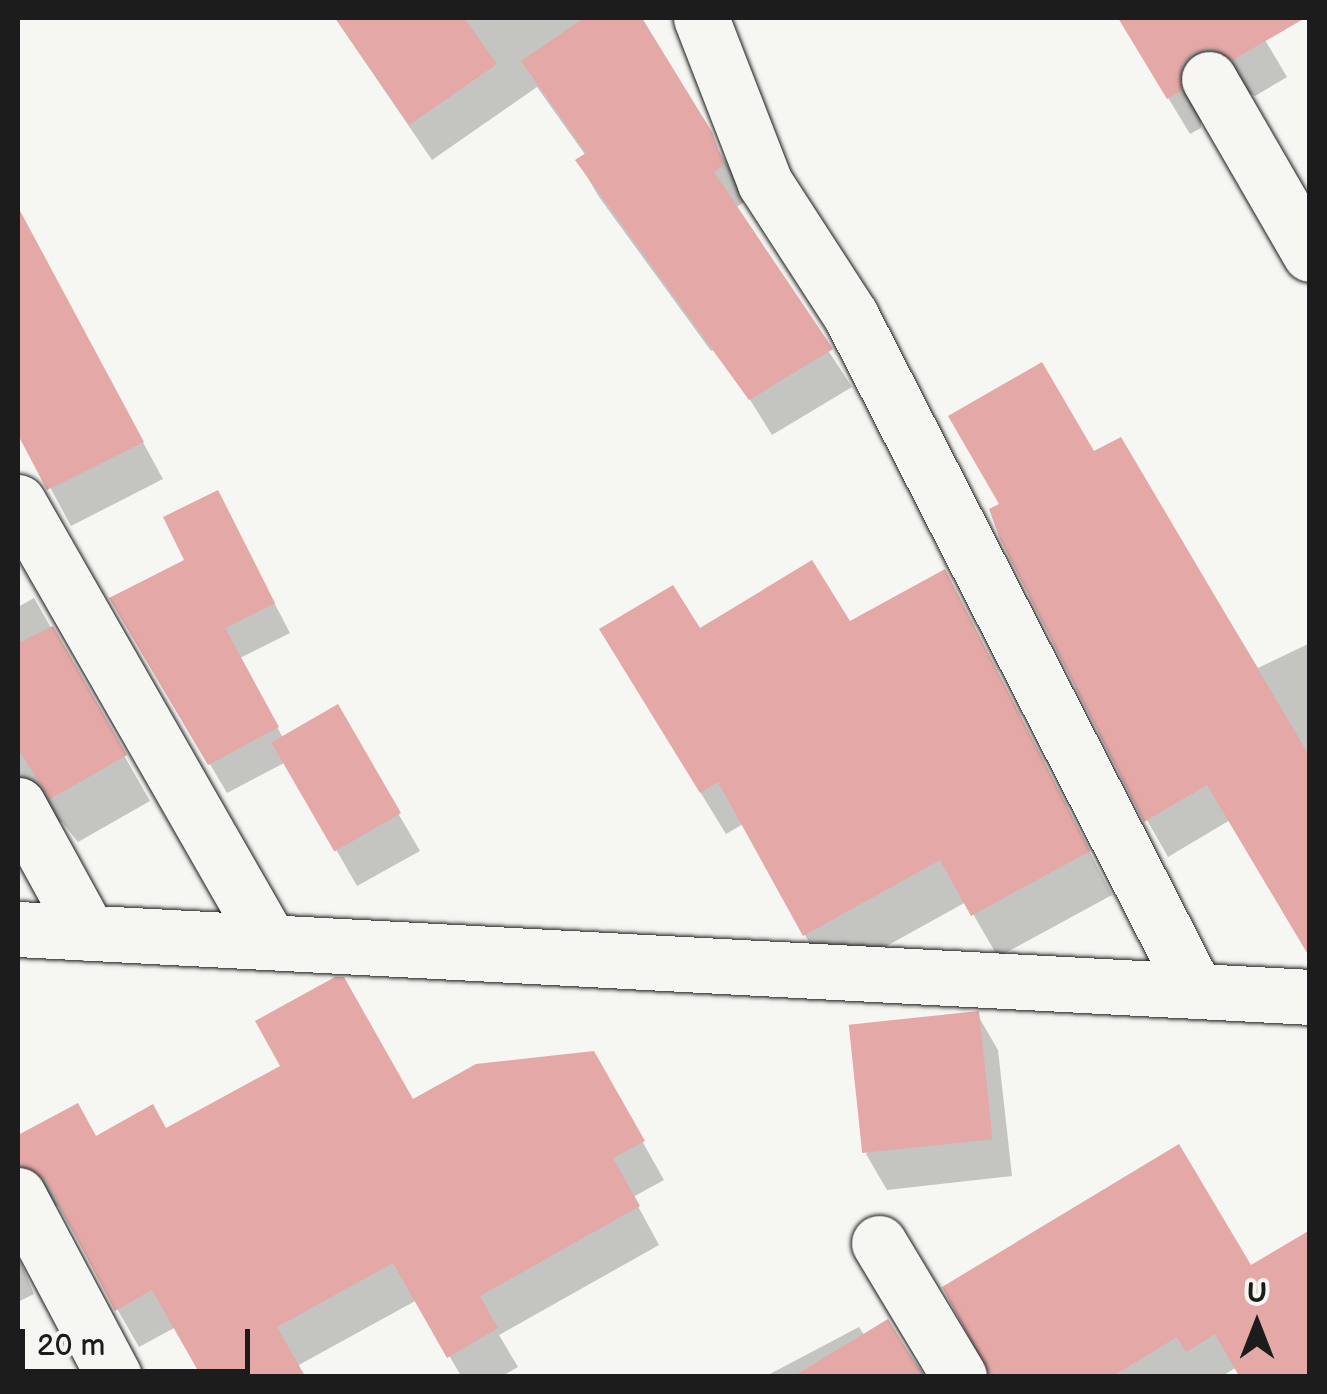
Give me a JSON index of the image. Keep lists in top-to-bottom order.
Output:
{
  "scale_bar": "20 m",
  "north": "top"
}
